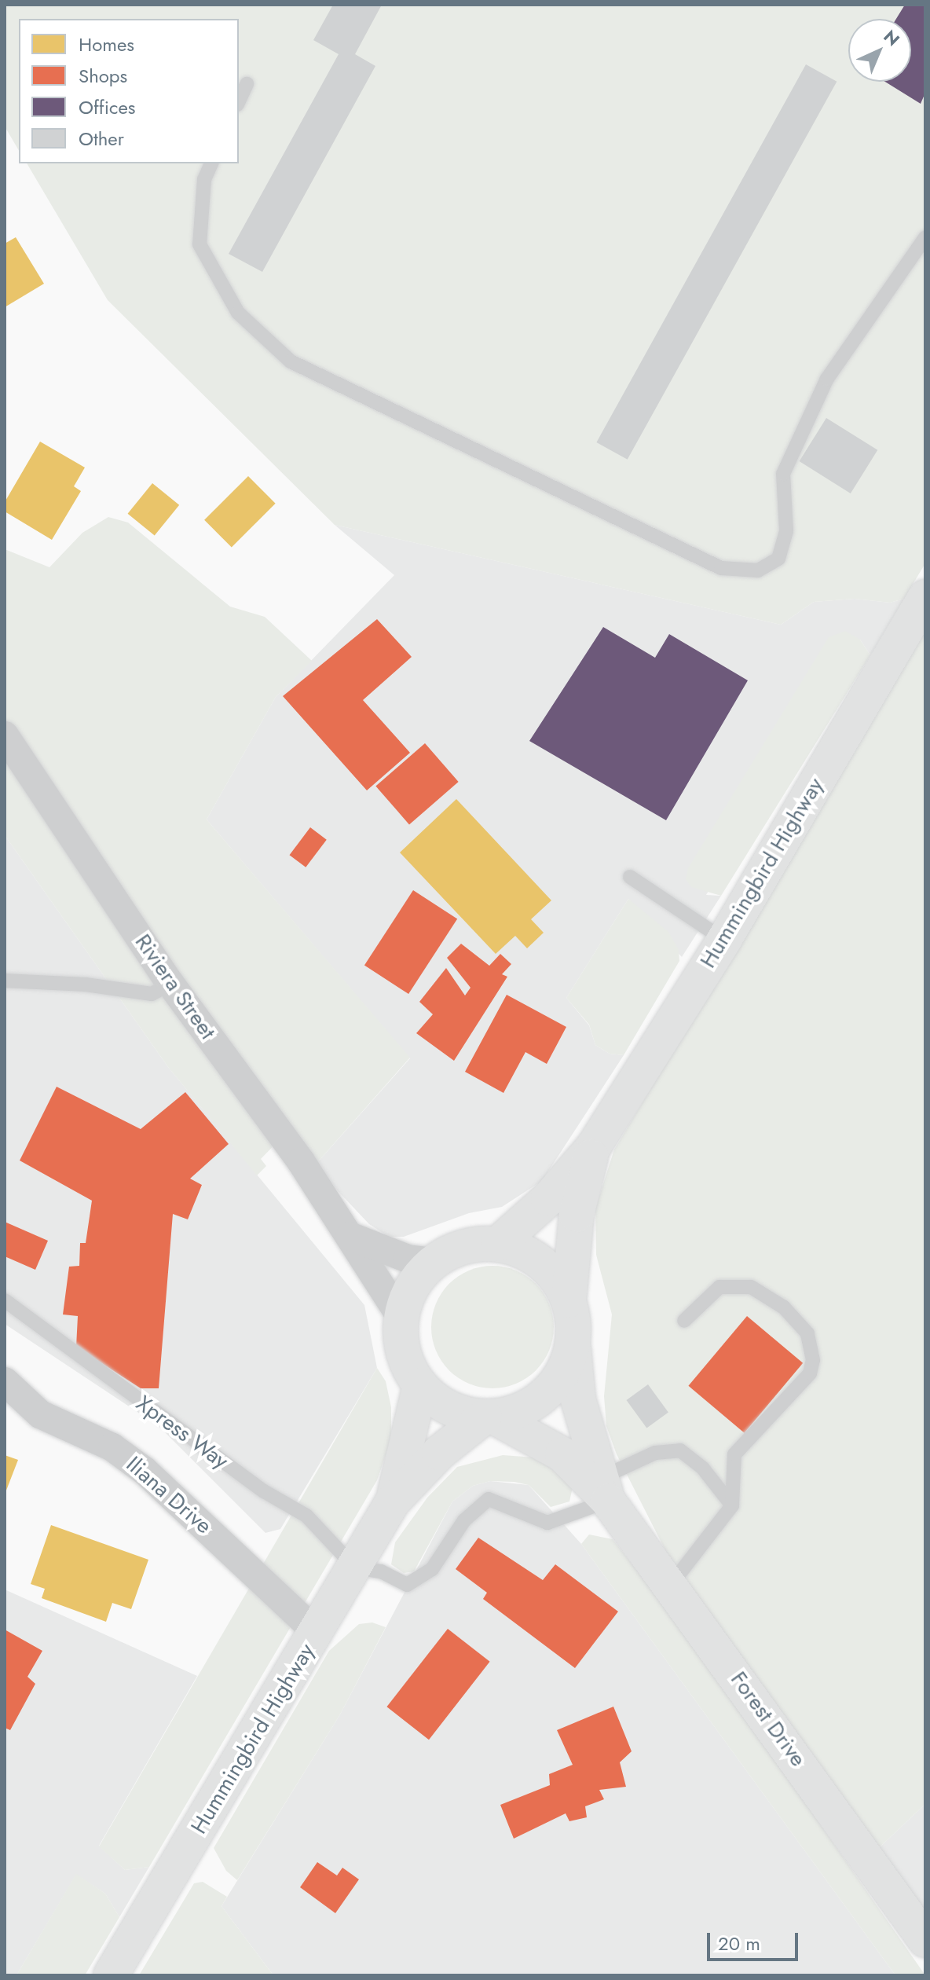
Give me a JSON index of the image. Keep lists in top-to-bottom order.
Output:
{
  "streets": {
    "main road": ["Hummingbird Highway", "Forest Drive"],
    "street": ["Riviera Street", "Iliana Drive"],
    "lane": ["Xpress Way"]
  },
  "crossings": [
    ["Hummingbird Highway", "Riviera Street"],
    ["Hummingbird Highway", "Xpress Way"],
    ["Hummingbird Highway", "Iliana Drive"],
    ["Hummingbird Highway", "Forest Drive"],
    ["Riviera Street", "Forest Drive"]
  ],
  "legend": [
    "Homes",
    "Shops",
    "Offices",
    "Other"
  ],
  "scale_bar": "20 m",
  "north": "top right"
}
